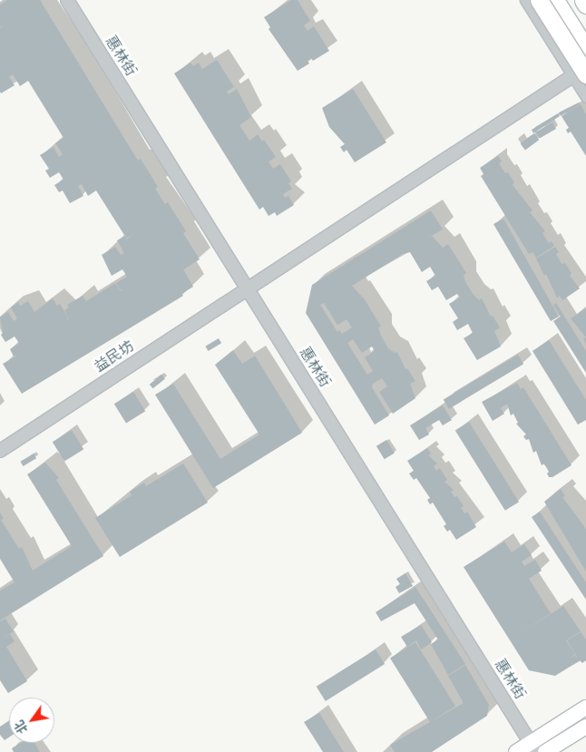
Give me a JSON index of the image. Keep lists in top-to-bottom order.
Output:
{
  "streets": {
    "street": ["惠林街", "益民坊"]
  },
  "crossings": [
    ["惠林街", "益民坊"]
  ],
  "north": "bottom left"
}
